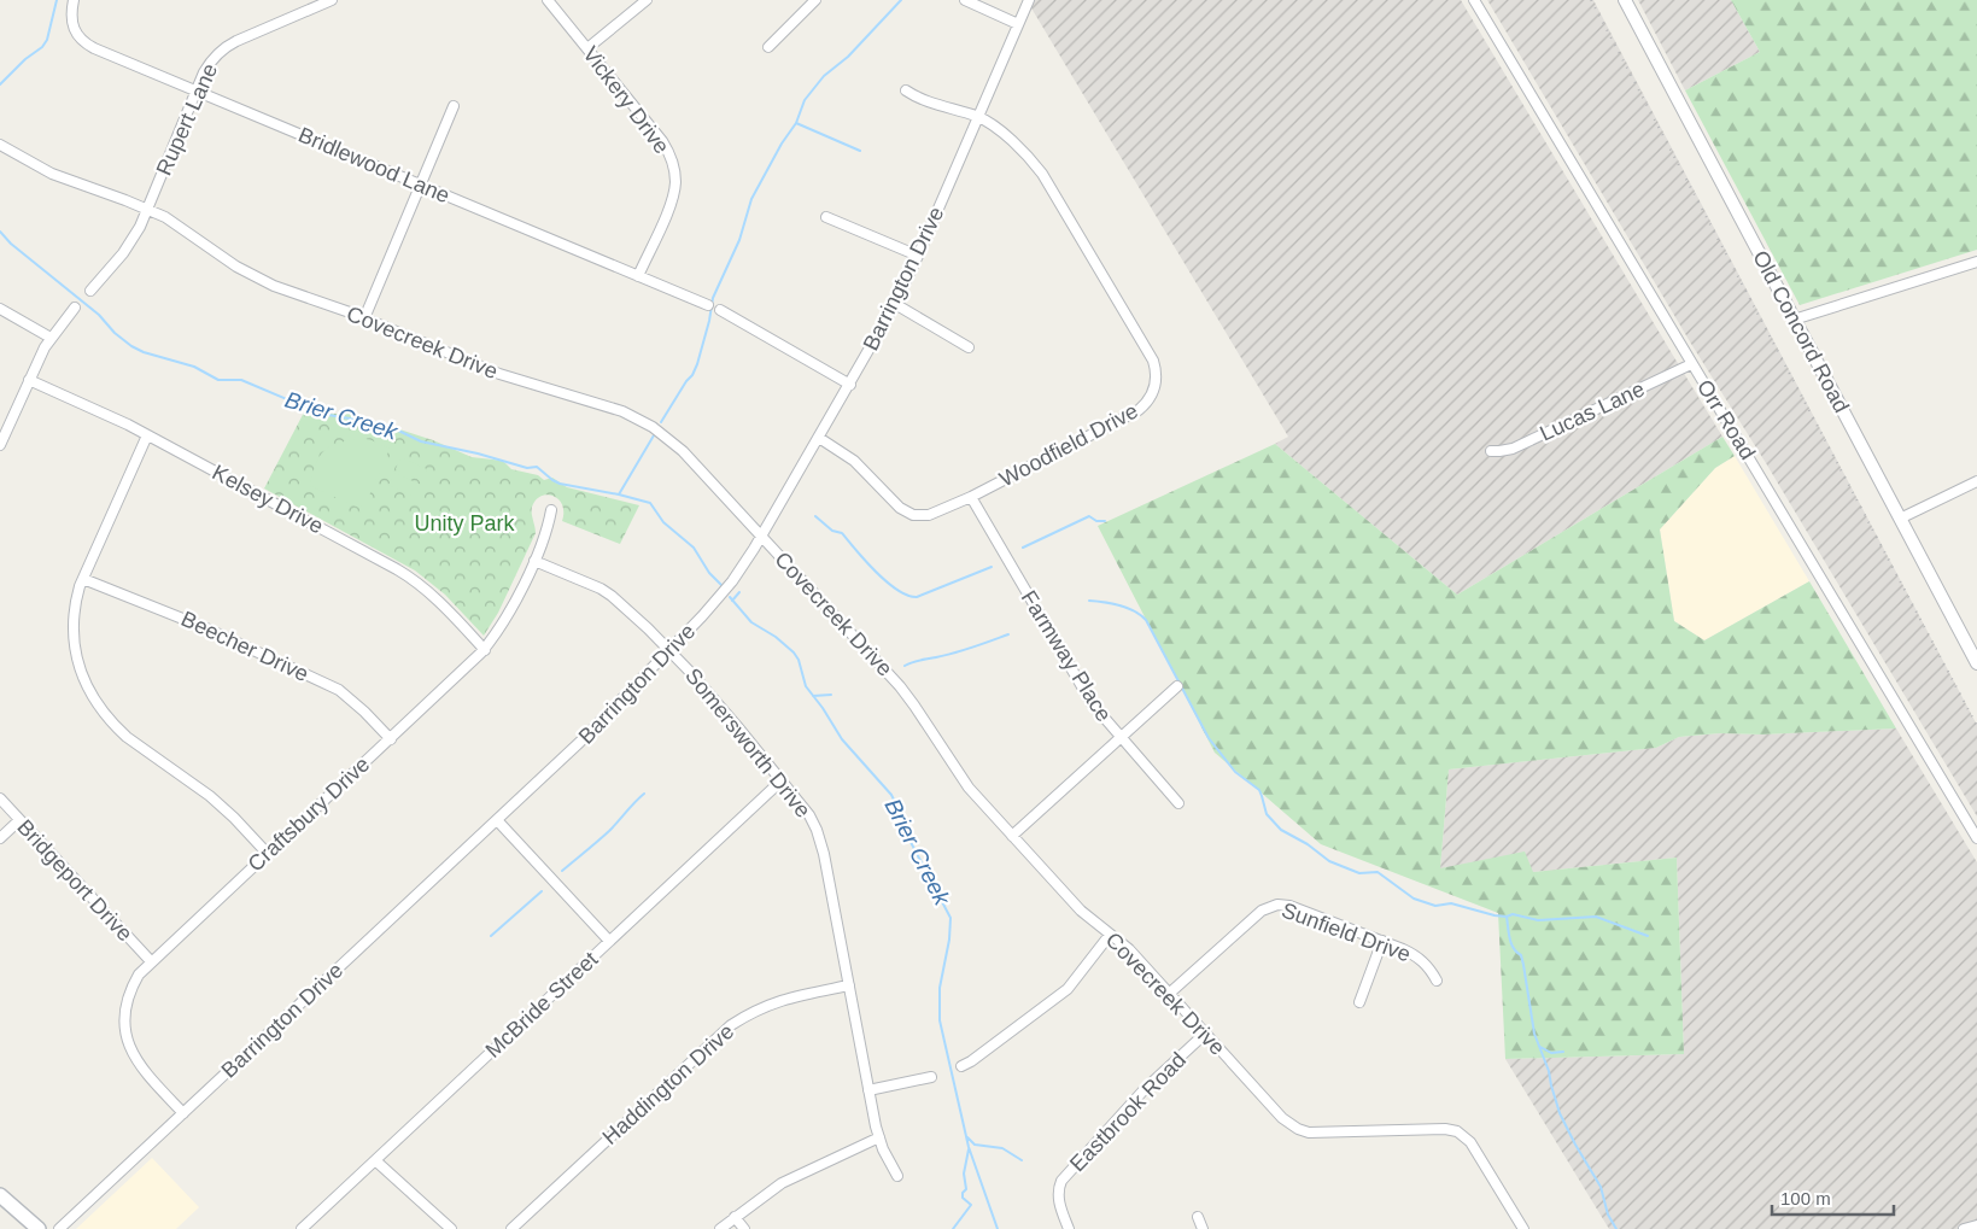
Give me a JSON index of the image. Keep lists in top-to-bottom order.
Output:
{
  "streets": {
    "street": [
      "Vickery Drive",
      "Rupert Lane",
      "Bridlewood Lane",
      "Barrington Drive",
      "Old Concord Road",
      "Covecreek Drive",
      "Lucas Lane",
      "Orr Road",
      "Woodfield Drive",
      "Kelsey Drive",
      "Beecher Drive",
      "Farmway Place",
      "Somersworth Drive",
      "Craftsbury Drive",
      "Bridgeport Drive",
      "Sunfield Drive",
      "McBride Street",
      "Haddington Drive",
      "Eastbrook Road"
    ]
  },
  "crossings": [
    ["Vickery Drive", "Bridlewood Lane"],
    ["Rupert Lane", "Bridlewood Lane"],
    ["Rupert Lane", "Covecreek Drive"],
    ["Barrington Drive", "Covecreek Drive"],
    ["Barrington Drive", "Woodfield Drive"],
    ["Barrington Drive", "Somersworth Drive"],
    ["Barrington Drive", "Craftsbury Drive"],
    ["Covecreek Drive", "Sunfield Drive"],
    ["Covecreek Drive", "Eastbrook Road"],
    ["Lucas Lane", "Orr Road"],
    ["Woodfield Drive", "Farmway Place"],
    ["Kelsey Drive", "Craftsbury Drive"],
    ["Beecher Drive", "Craftsbury Drive"],
    ["Somersworth Drive", "Craftsbury Drive"],
    ["Somersworth Drive", "McBride Street"],
    ["Somersworth Drive", "Haddington Drive"],
    ["Craftsbury Drive", "Bridgeport Drive"]
  ],
  "water": ["Brier Creek"],
  "parks": ["Unity Park"],
  "scale_bar": "100 m"
}
